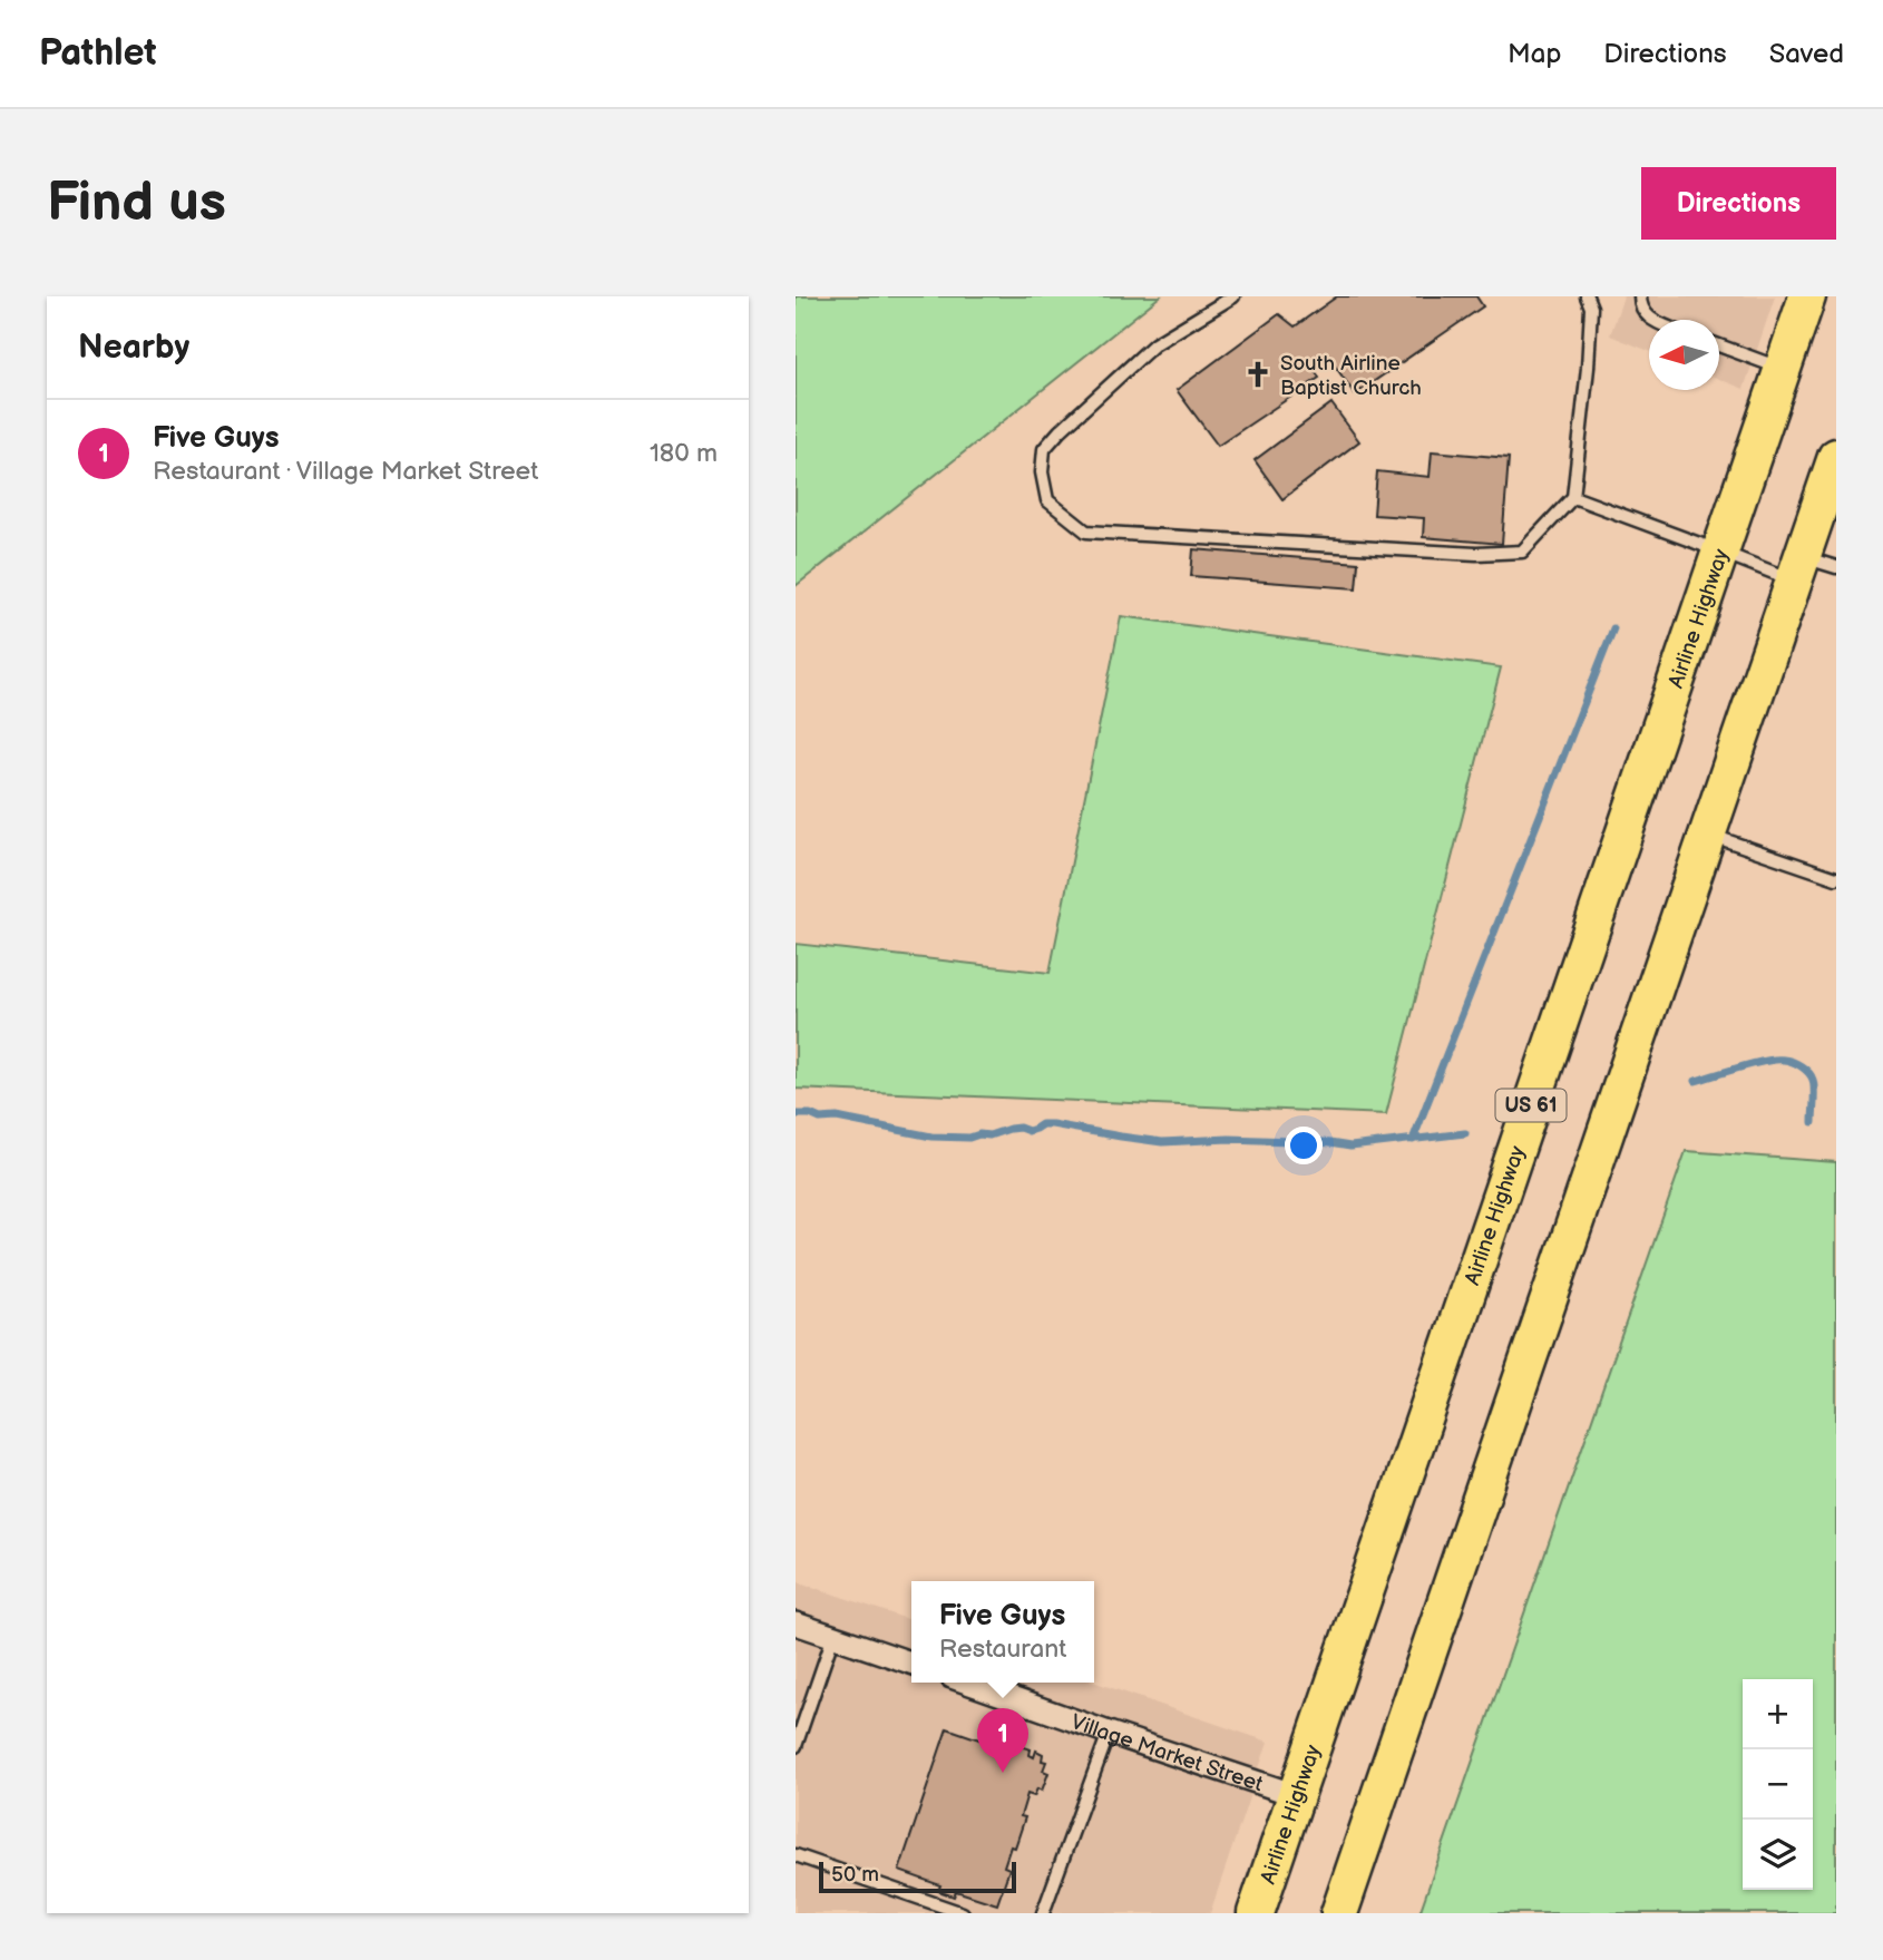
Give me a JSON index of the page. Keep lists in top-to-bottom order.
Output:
{
  "streets": {
    "highway": ["Airline Highway", "US 61"],
    "street": ["Village Market Street"]
  },
  "crossings": [
    ["Airline Highway", "Village Market Street"]
  ],
  "places": {
    "church": ["South Airline Baptist Church"]
  },
  "scale_bar": "50 m",
  "north": "left",
  "page": {
    "header": "Pathlet",
    "nav": ["Map", "Directions", "Saved"],
    "buttons": "Directions",
    "title": "Find us",
    "heading": "Nearby",
    "list": [
      {
        "mark": "1",
        "name": "Five Guys",
        "note": "Restaurant · Village Market Street",
        "value": "180 m"
      }
    ],
    "popup": ["Five Guys", "Restaurant"],
    "map_buttons": ["+", "−"],
    "pins": "1",
    "scale": "50 m"
  }
}
